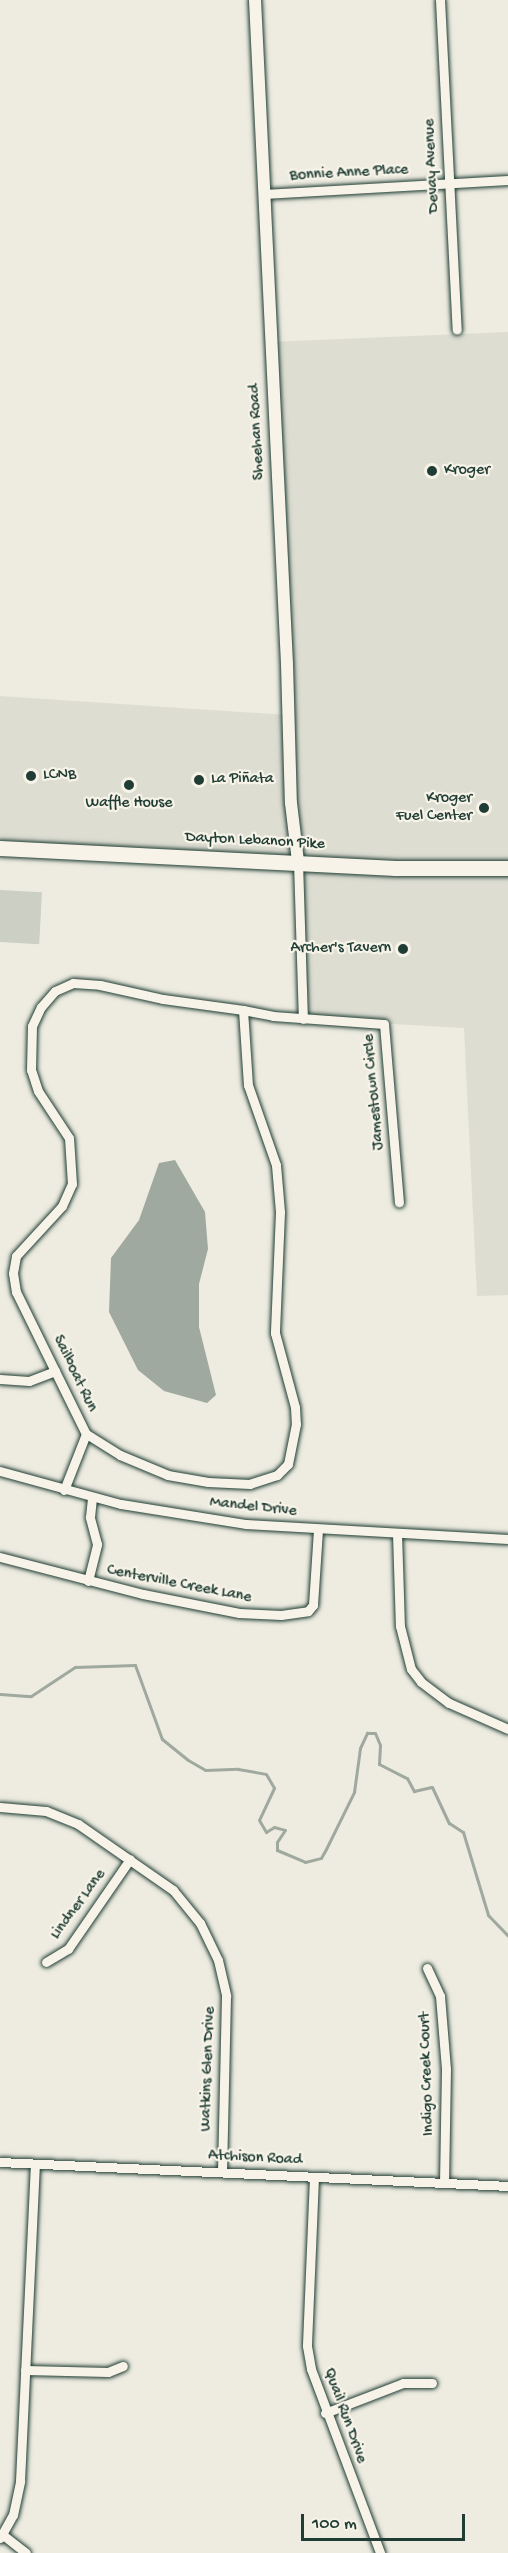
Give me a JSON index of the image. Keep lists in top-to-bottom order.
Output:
{
  "streets": {
    "main road": ["Dayton Lebanon Pike"],
    "street": [
      "Devay Avenue",
      "Bonnie Anne Place",
      "Sheehan Road",
      "Jamestown Circle",
      "Sailboat Run",
      "Mandel Drive",
      "Centerville Creek Lane",
      "Lindner Lane",
      "Watkins Glen Drive",
      "Indigo Creek Court",
      "Atchison Road",
      "Quail Run Drive"
    ]
  },
  "crossings": [
    ["Devay Avenue", "Bonnie Anne Place"],
    ["Bonnie Anne Place", "Sheehan Road"],
    ["Sheehan Road", "Dayton Lebanon Pike"],
    ["Jamestown Circle", "Sailboat Run"],
    ["Mandel Drive", "Centerville Creek Lane"],
    ["Lindner Lane", "Watkins Glen Drive"],
    ["Watkins Glen Drive", "Atchison Road"],
    ["Indigo Creek Court", "Atchison Road"],
    ["Atchison Road", "Quail Run Drive"]
  ],
  "places": [
    "Kroger",
    "LCNB",
    "La Piñata",
    "Waffle House",
    "Kroger Fuel Center",
    "Archer's Tavern"
  ],
  "scale_bar": "100 m"
}
